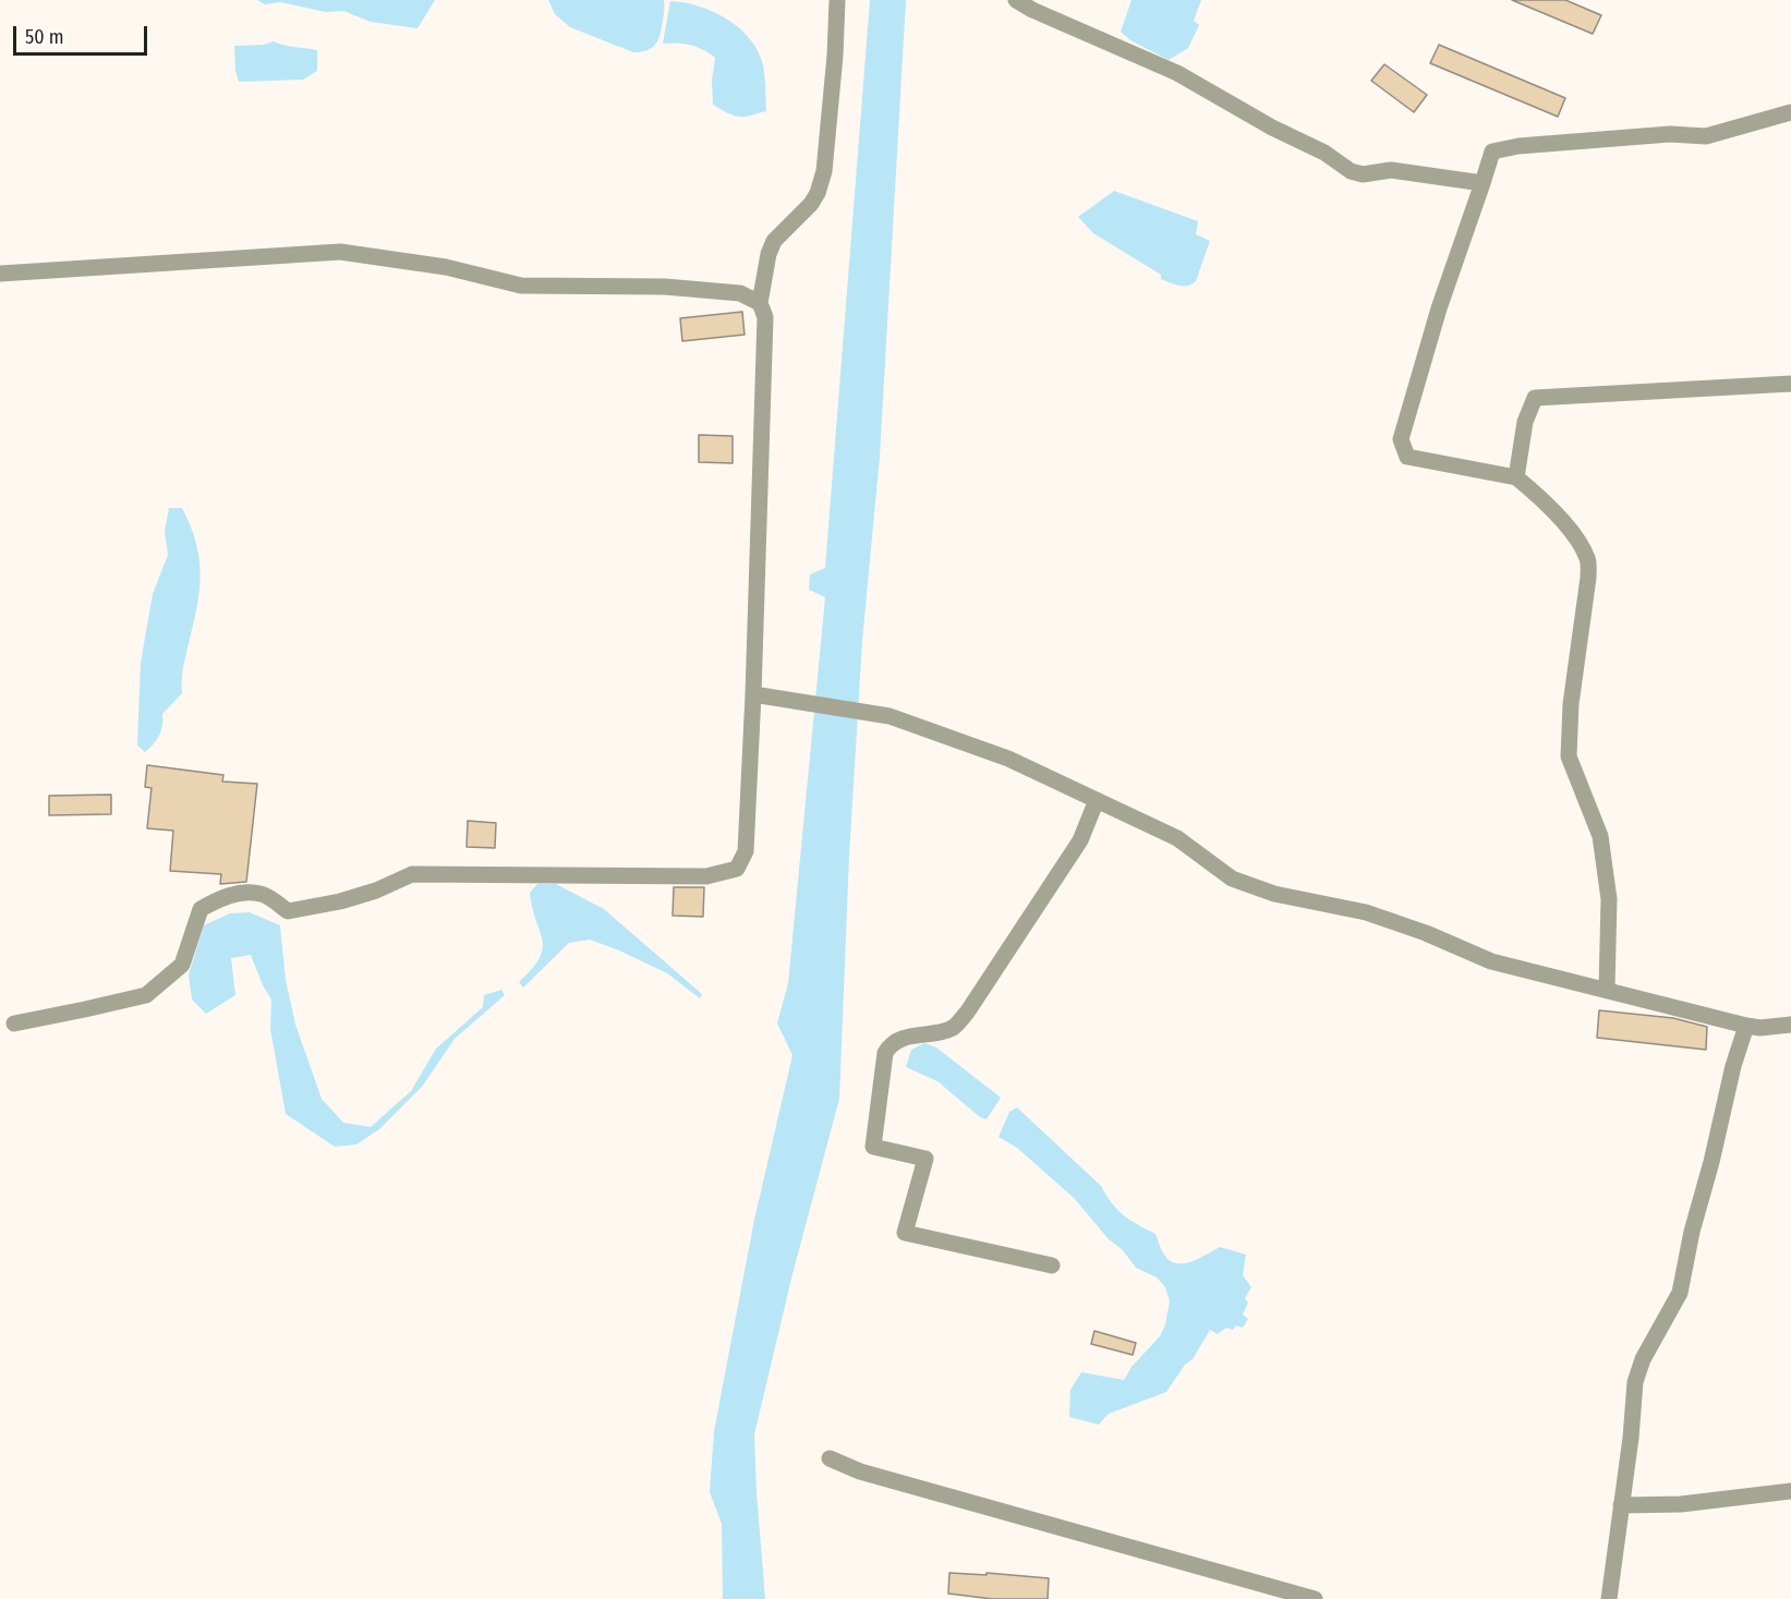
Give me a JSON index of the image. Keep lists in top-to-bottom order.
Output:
{
  "scale_bar": "50 m"
}
